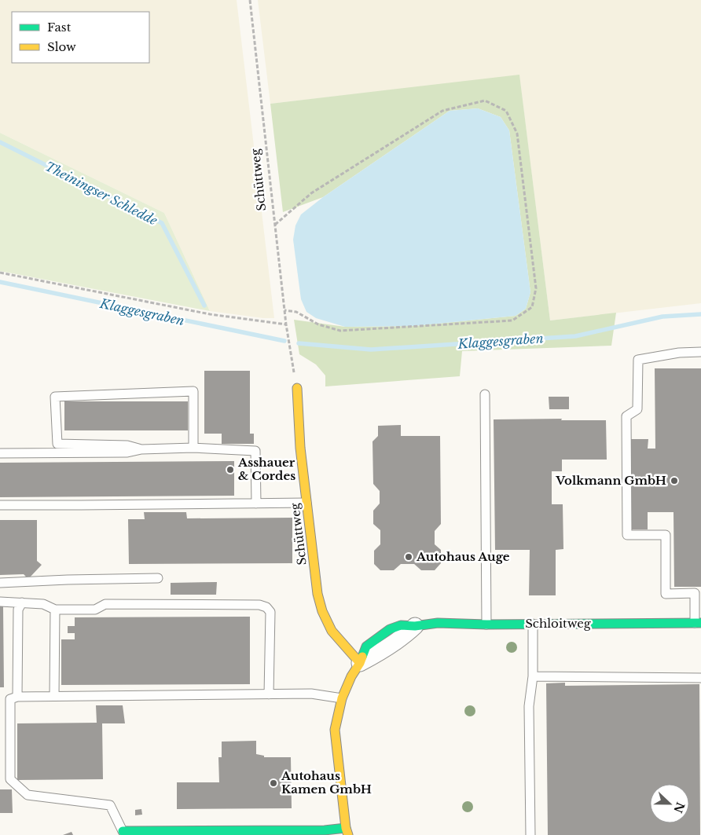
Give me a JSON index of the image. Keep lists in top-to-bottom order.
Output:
{
  "streets": {
    "street": ["Schüttweg", "Schloitweg"]
  },
  "crossings": [
    ["Schüttweg", "Schloitweg"]
  ],
  "water": ["Theiningser Schledde", "Klaggesgraben"],
  "places": [
    "Asshauer & Cordes",
    "Volkmann GmbH",
    "Autohaus Auge",
    "Autohaus Kamen GmbH"
  ],
  "legend": ["Fast", "Slow"],
  "north": "right"
}
